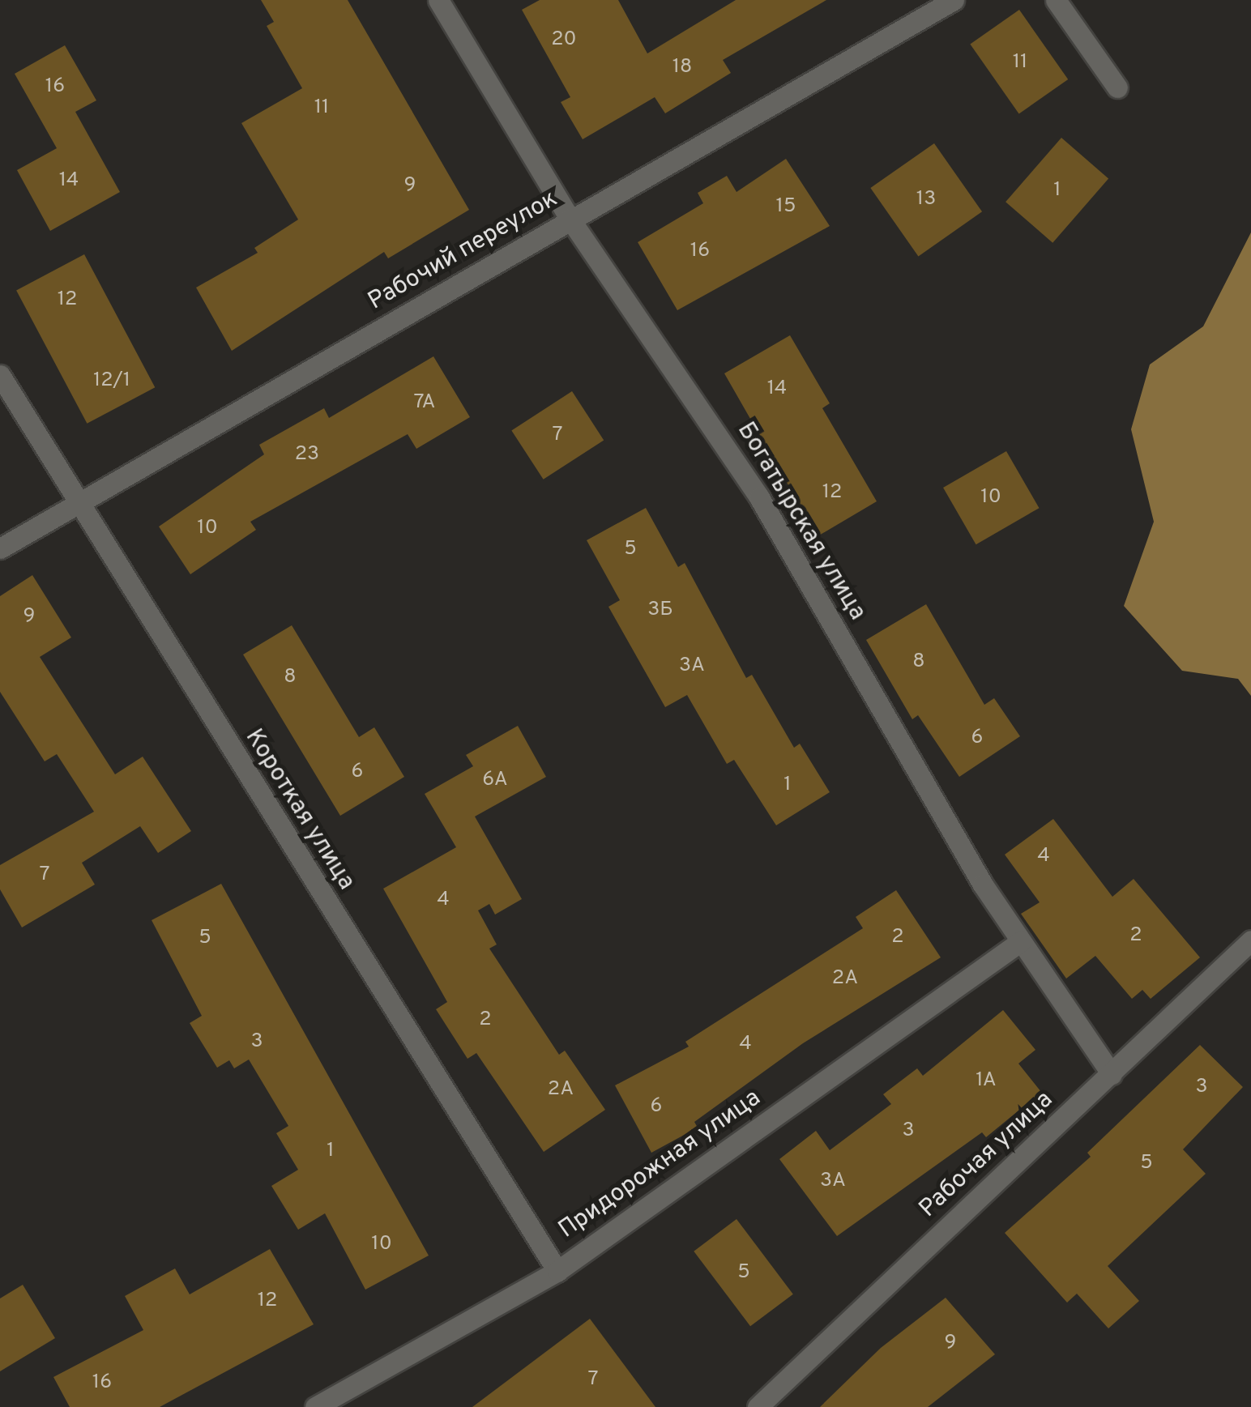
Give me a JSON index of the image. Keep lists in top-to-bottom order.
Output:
{
  "streets": {
    "street": [
      "Рабочий переулок",
      "Богатырская улица",
      "Короткая улица",
      "Рабочая улица",
      "Придорожная улица"
    ]
  },
  "crossings": [
    ["Рабочий переулок", "Богатырская улица"],
    ["Рабочий переулок", "Короткая улица"],
    ["Богатырская улица", "Рабочая улица"],
    ["Богатырская улица", "Придорожная улица"],
    ["Короткая улица", "Придорожная улица"]
  ],
  "house_numbers": [
    "20",
    "11",
    "18",
    "16",
    "11",
    "14",
    "9",
    "1",
    "13",
    "15",
    "16",
    "12",
    "12/1",
    "14",
    "7А",
    "7",
    "23",
    "12",
    "10",
    "10",
    "5",
    "3Б",
    "9",
    "8",
    "3А",
    "8",
    "6",
    "6",
    "6А",
    "1",
    "4",
    "7",
    "4",
    "2",
    "2",
    "5",
    "2А",
    "2",
    "3",
    "4",
    "1А",
    "3",
    "2А",
    "6",
    "3",
    "1",
    "5",
    "3А",
    "10",
    "5",
    "12",
    "9",
    "7",
    "16"
  ]
}
